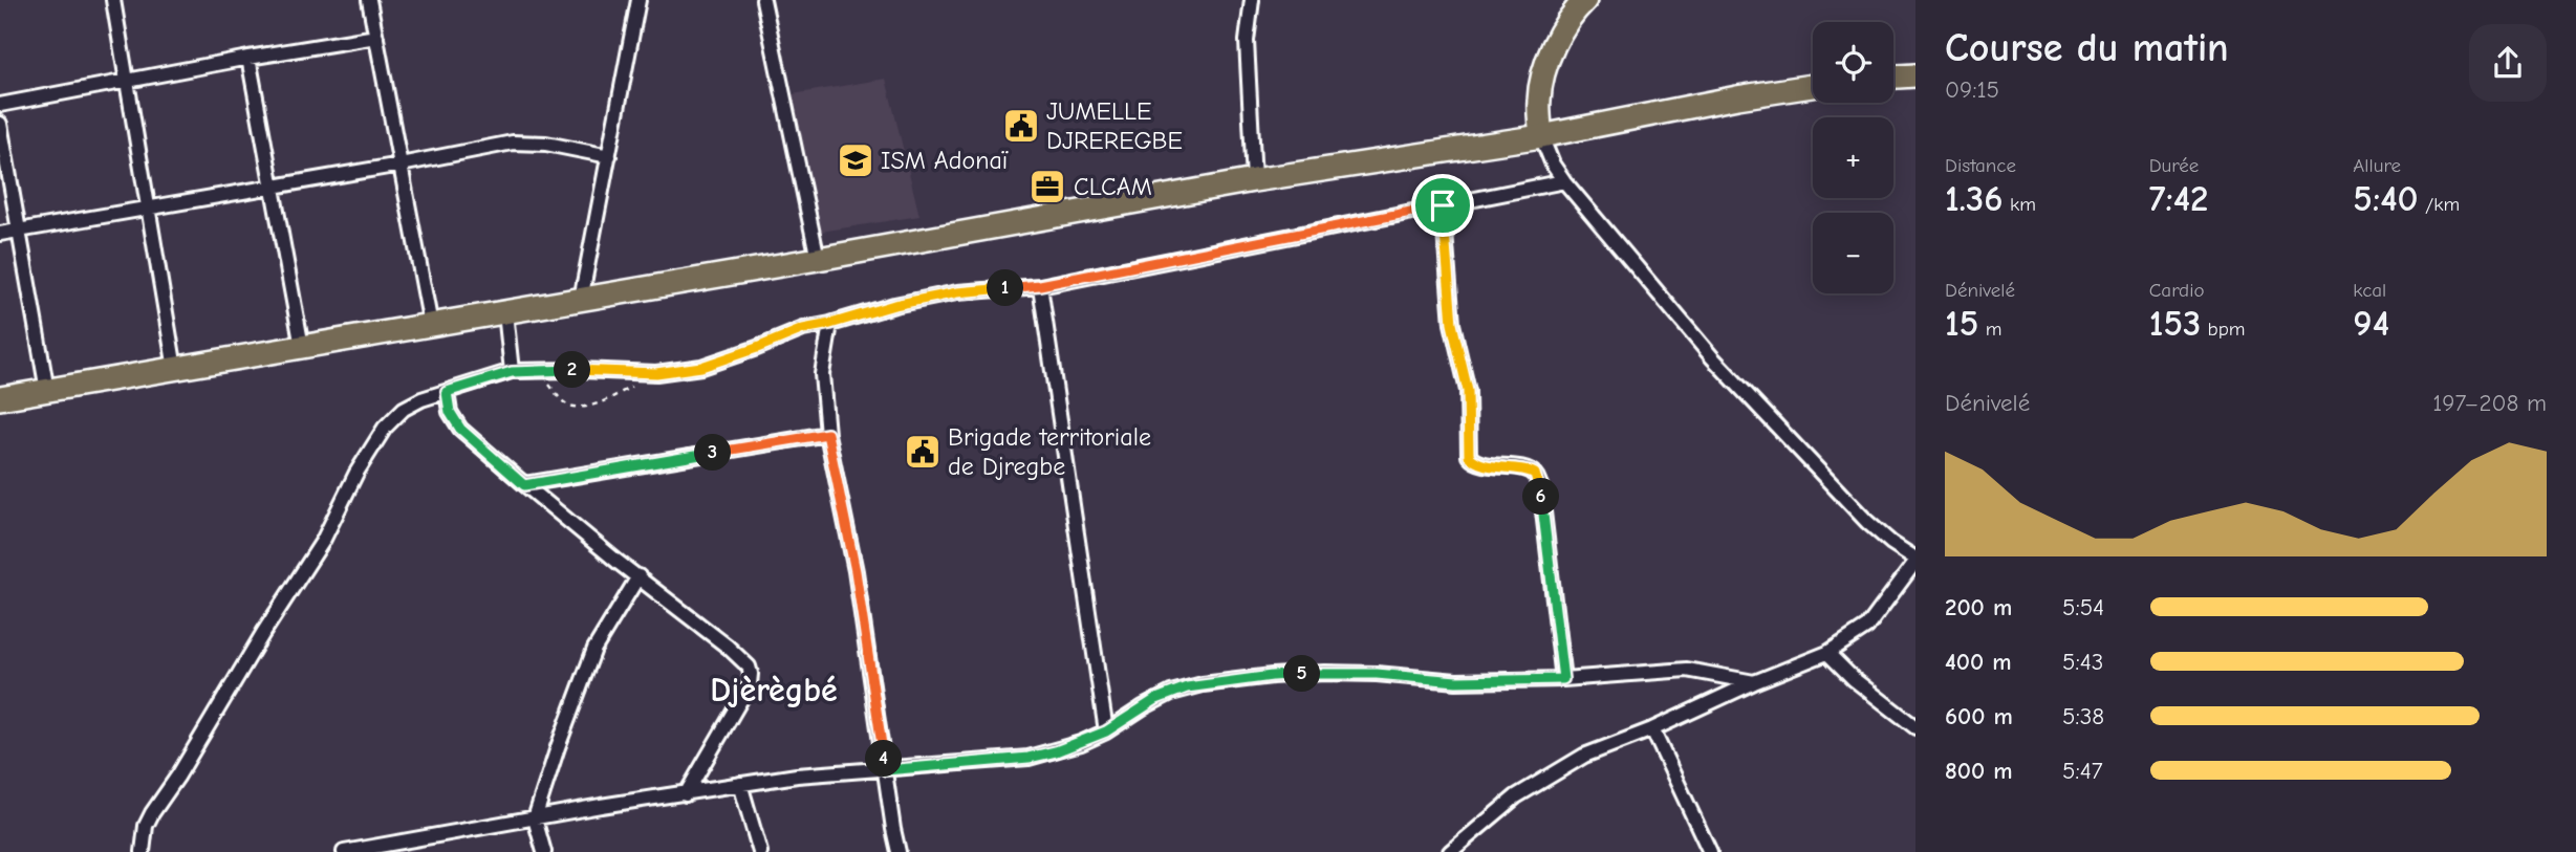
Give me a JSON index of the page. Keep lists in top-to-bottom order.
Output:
{
  "districts": ["Djèrègbé"],
  "places": {
    "public building": ["JUMELLE DJREREGBE", "Brigade territoriale de Djregbe"],
    "school or university": ["ISM Adonaï"],
    "office": ["CLCAM"]
  },
  "page": {
    "heading": ["Course du matin", "09:15"],
    "map_buttons": ["+", "−"],
    "stats": [
      ["Distance", "1.36 km"],
      ["Durée", "7:42"],
      ["Allure", "5:40 /km"],
      ["Dénivelé", "15 m"],
      ["Cardio", "153 bpm"],
      ["kcal", "94"]
    ],
    "pins": [
      "1",
      "2",
      "3",
      "6",
      "5",
      "4"
    ],
    "chart": ["Dénivelé", "197–208 m"],
    "list": [
      {
        "name": "200 m",
        "note": "5:54"
      },
      {
        "name": "400 m",
        "note": "5:43"
      },
      {
        "name": "600 m",
        "note": "5:38"
      },
      {
        "name": "800 m",
        "note": "5:47"
      }
    ]
  }
}
